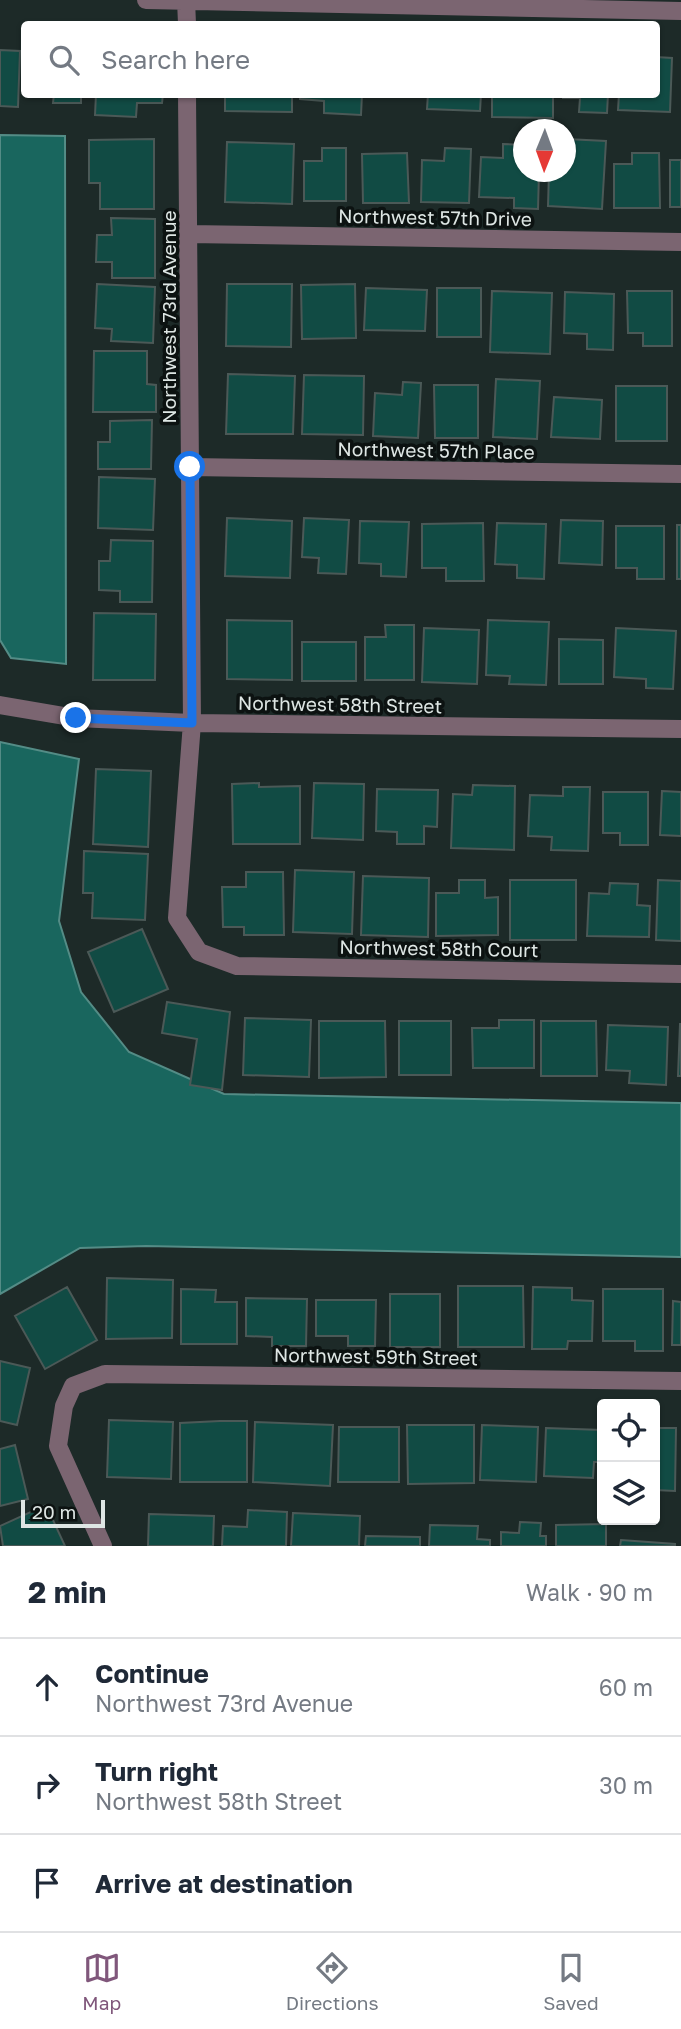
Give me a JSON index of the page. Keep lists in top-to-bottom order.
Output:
{
  "streets": {
    "street": [
      "Northwest 57th Drive",
      "Northwest 73rd Avenue",
      "Northwest 57th Place",
      "Northwest 58th Street",
      "Northwest 58th Court",
      "Northwest 59th Street"
    ]
  },
  "crossings": [
    ["Northwest 57th Drive", "Northwest 73rd Avenue"],
    ["Northwest 73rd Avenue", "Northwest 57th Place"],
    ["Northwest 73rd Avenue", "Northwest 58th Street"],
    ["Northwest 73rd Avenue", "Northwest 58th Court"]
  ],
  "scale_bar": "20 m",
  "north": "bottom",
  "page": {
    "search": "Search here",
    "scale": "20 m",
    "heading": ["2 min", "Walk · 90 m"],
    "list": [
      ["Continue", "Northwest 73rd Avenue", "60 m"],
      ["Turn right", "Northwest 58th Street", "30 m"],
      "Arrive at destination"
    ],
    "nav": ["Map", "Directions", "Saved"]
  }
}
